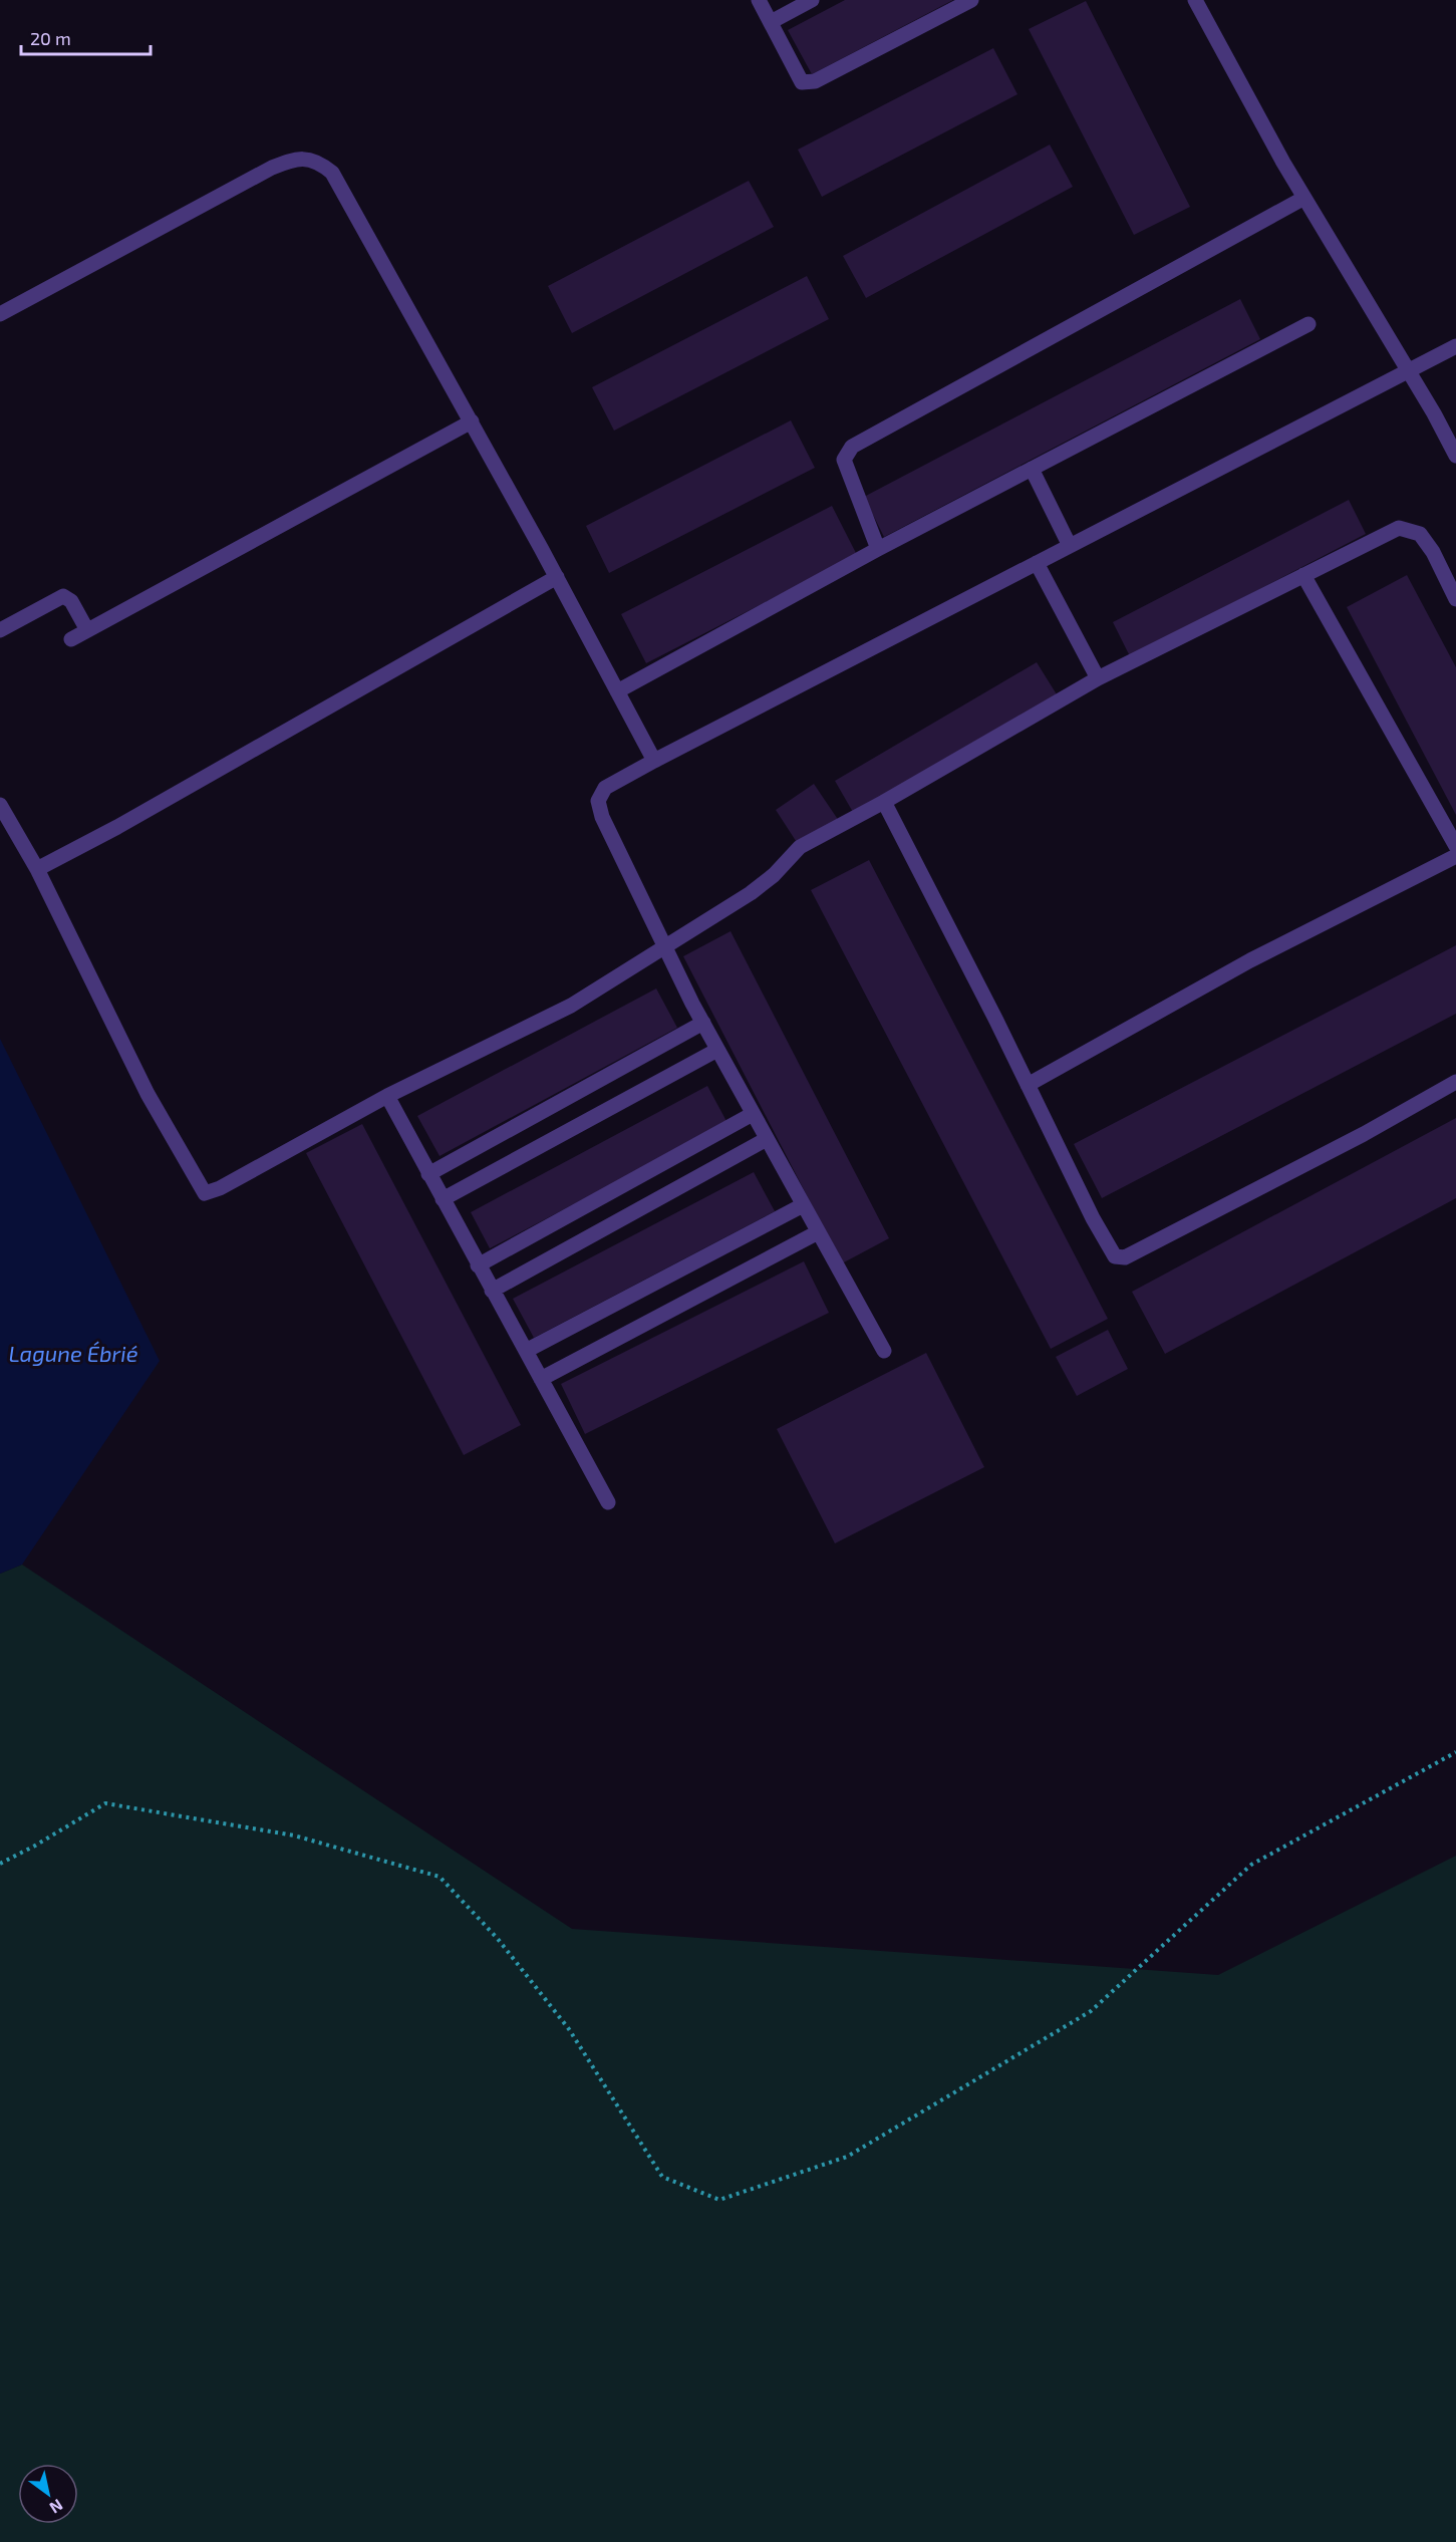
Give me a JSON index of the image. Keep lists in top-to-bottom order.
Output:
{
  "water": ["Lagune Ébrié"],
  "scale_bar": "20 m",
  "north": "bottom right"
}
